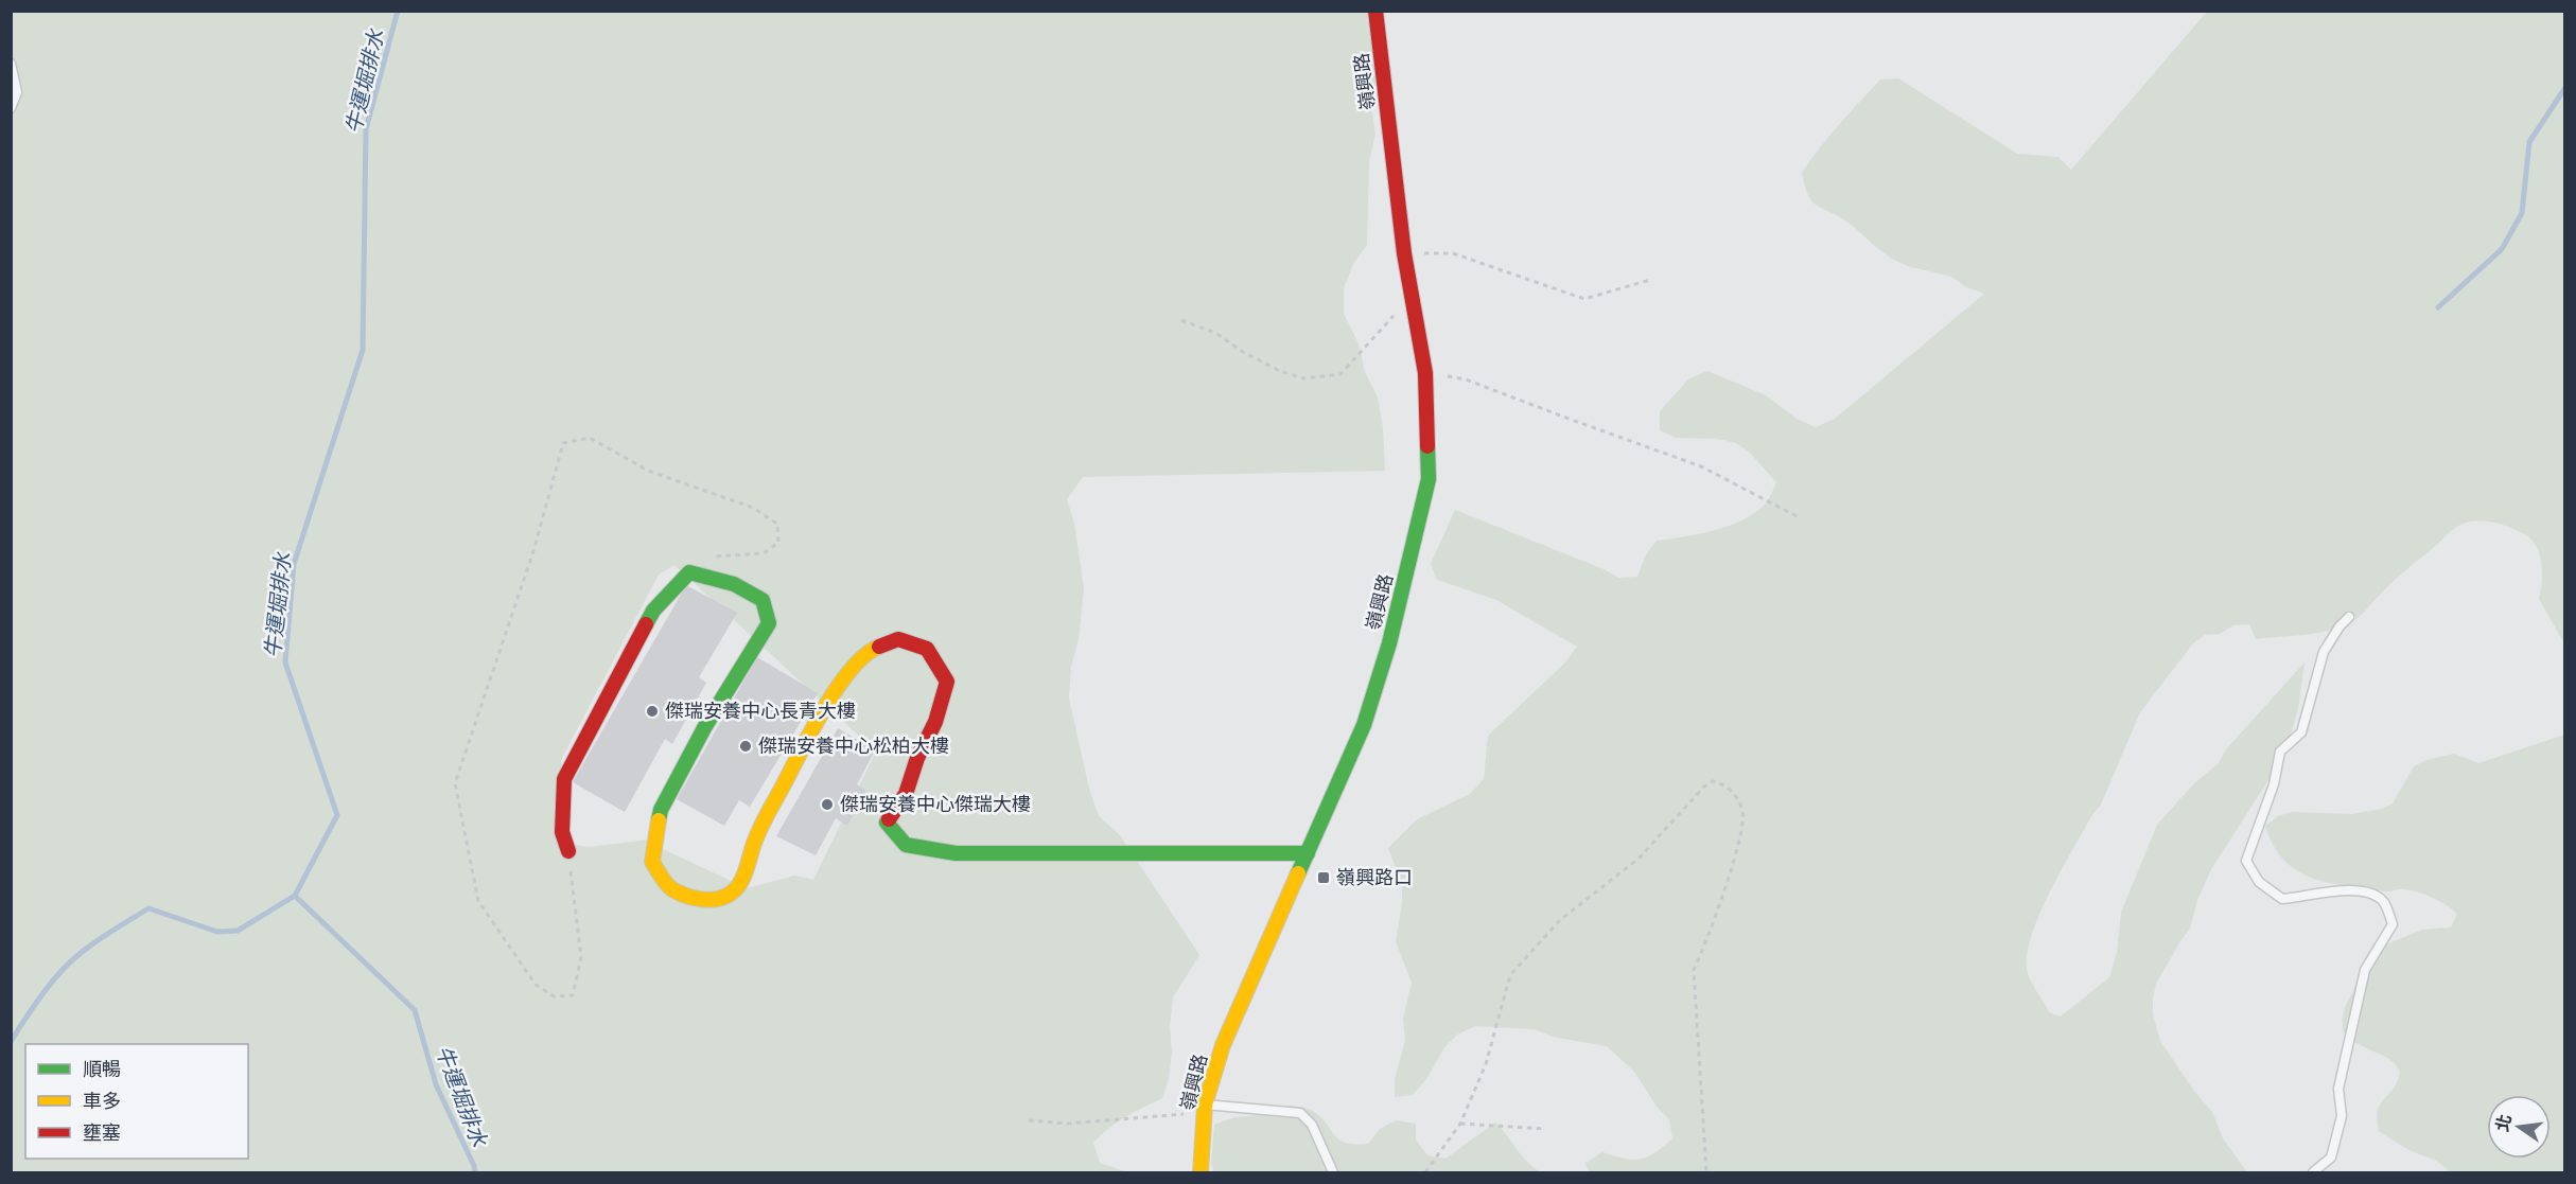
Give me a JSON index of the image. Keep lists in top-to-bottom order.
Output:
{
  "streets": {
    "street": ["嶺興路"]
  },
  "water": ["牛運堀排水"],
  "places": {
    "other": ["傑瑞安養中心長青大樓", "傑瑞安養中心松柏大樓", "傑瑞安養中心傑瑞大樓"],
    "transit": ["嶺興路口"]
  },
  "legend": ["順暢", "車多", "壅塞"],
  "north": "left"
}
